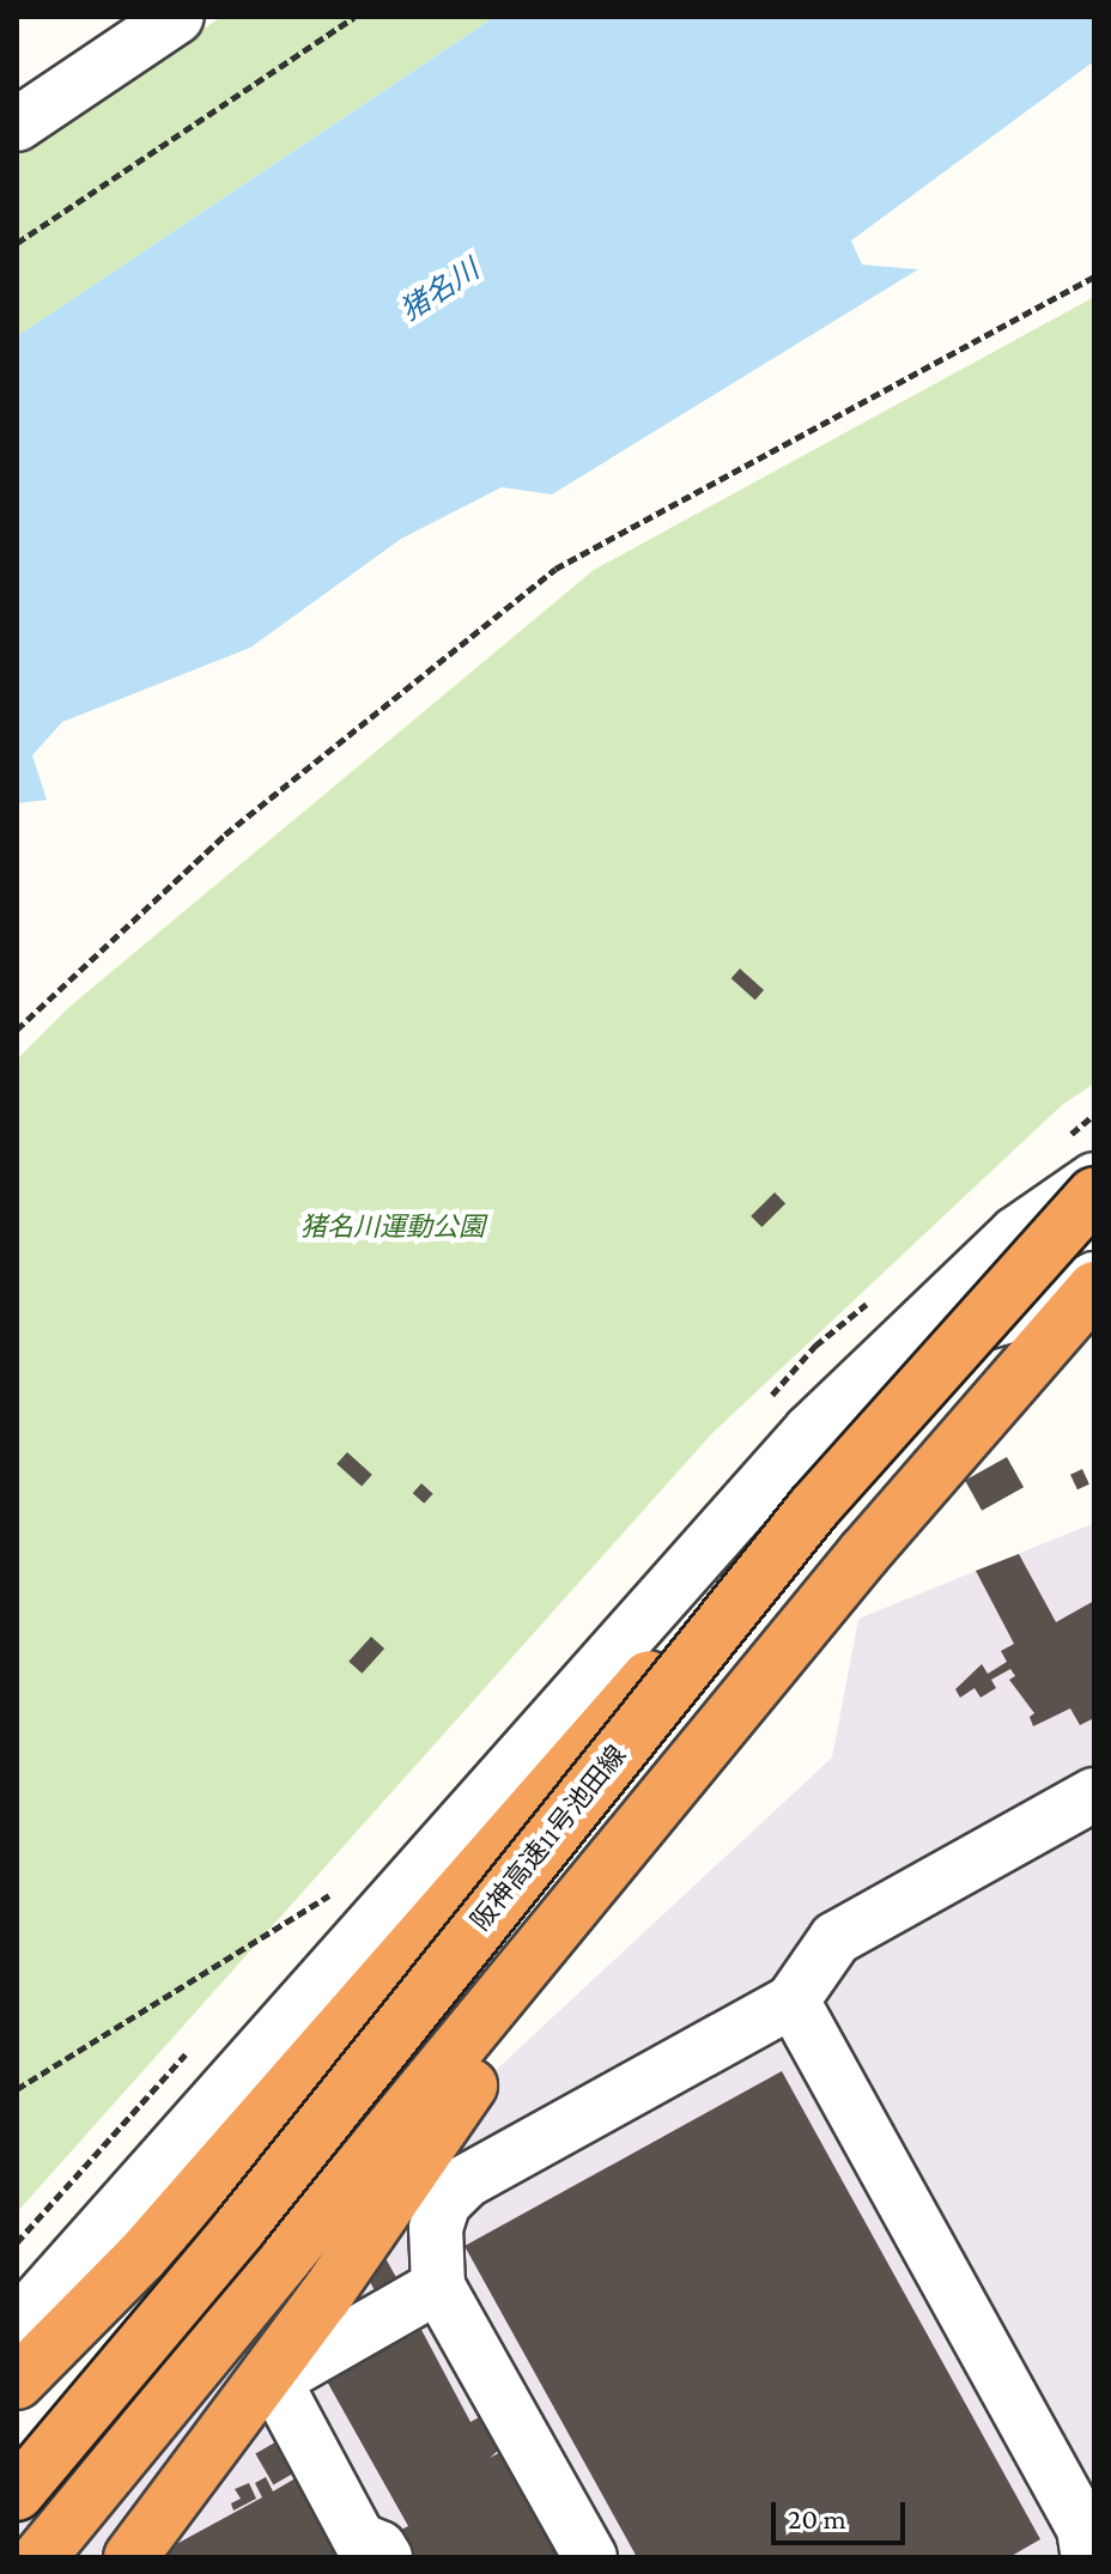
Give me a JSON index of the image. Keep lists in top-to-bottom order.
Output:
{
  "streets": {
    "highway": ["阪神高速11号池田線"]
  },
  "water": ["猪名川"],
  "parks": ["猪名川運動公園"],
  "scale_bar": "20 m"
}
